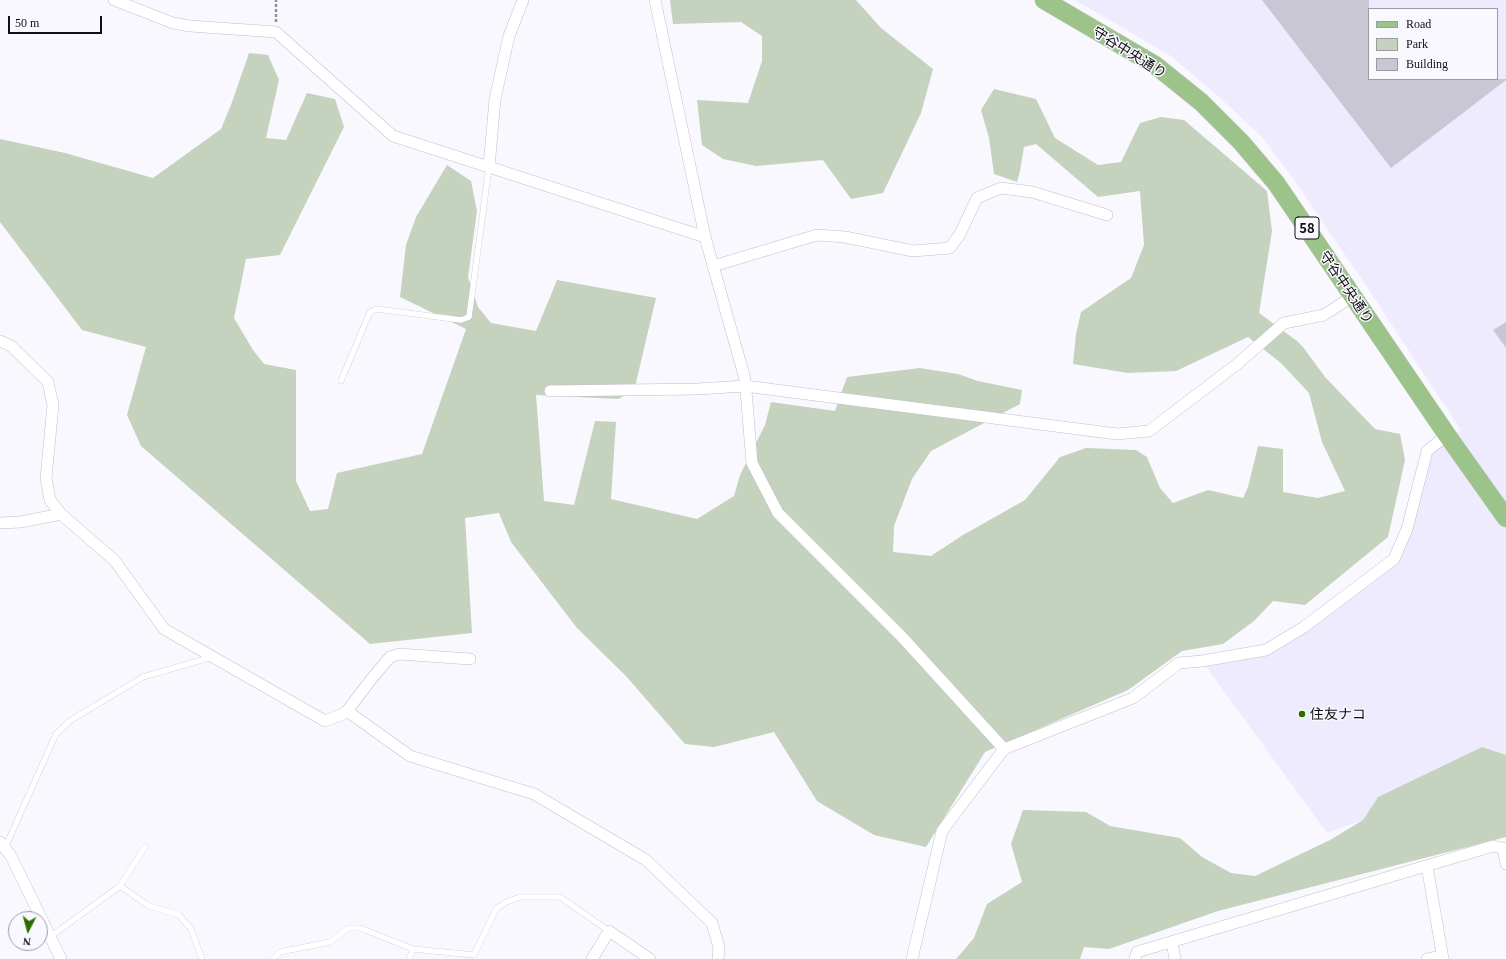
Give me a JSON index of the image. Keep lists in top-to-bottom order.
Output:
{
  "streets": {
    "main road": ["守谷中央通り", "58"]
  },
  "places": ["住友ナコ"],
  "legend": ["Road", "Park", "Building"],
  "scale_bar": "50 m",
  "north": "bottom"
}
